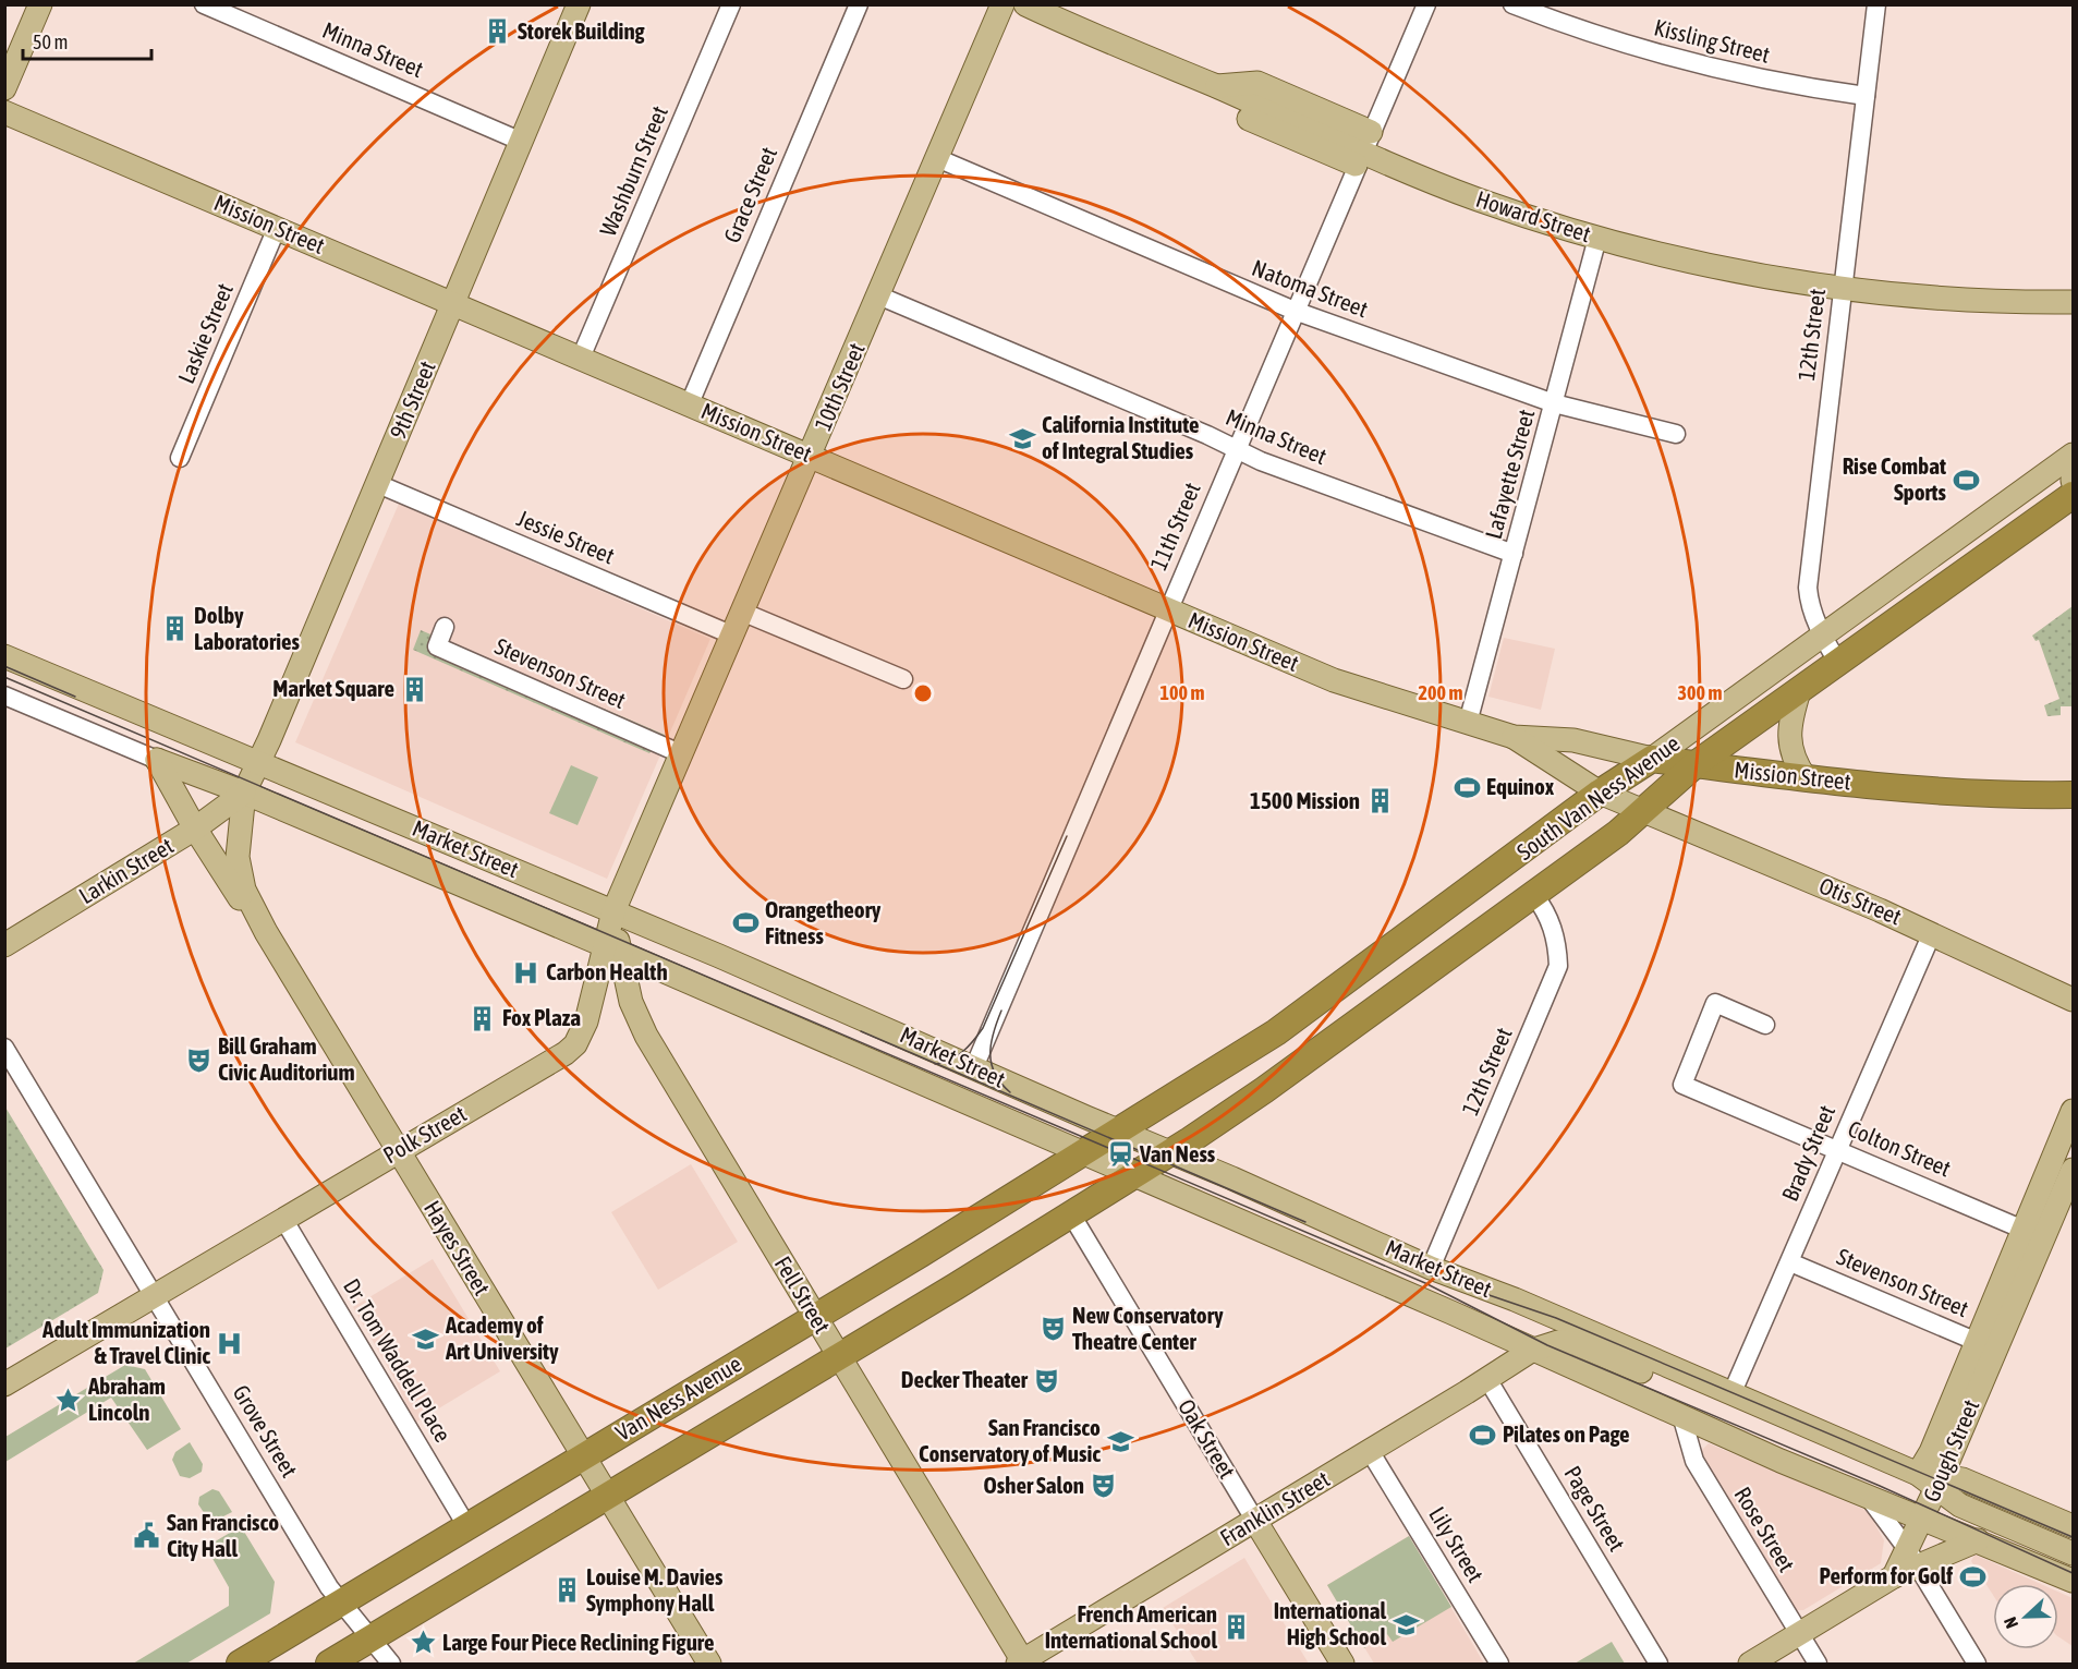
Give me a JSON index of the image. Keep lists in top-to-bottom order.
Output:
{
  "streets": {
    "highway": ["Mission Street", "South Van Ness Avenue", "Van Ness Avenue"],
    "main road": [
      "Howard Street",
      "10th Street",
      "9th Street",
      "Market Street",
      "Larkin Street",
      "Otis Street",
      "Polk Street",
      "Hayes Street",
      "Fell Street",
      "Oak Street",
      "Gough Street",
      "Franklin Street"
    ],
    "street": [
      "Kissling Street",
      "Minna Street",
      "Washburn Street",
      "Grace Street",
      "Natoma Street",
      "Laskie Street",
      "12th Street",
      "Lafayette Street",
      "11th Street",
      "Jessie Street",
      "Stevenson Street",
      "Colton Street",
      "Brady Street",
      "Dr. Tom Waddell Place",
      "Grove Street",
      "Page Street",
      "Rose Street",
      "Lily Street"
    ]
  },
  "crossings": [
    ["Kissling Street", "12th Street"],
    ["Minna Street", "10th Street"],
    ["Minna Street", "9th Street"],
    ["Minna Street", "Lafayette Street"],
    ["Minna Street", "11th Street"],
    ["Washburn Street", "Mission Street"],
    ["Grace Street", "Mission Street"],
    ["Howard Street", "12th Street"],
    ["Howard Street", "Lafayette Street"],
    ["Howard Street", "11th Street"],
    ["Mission Street", "Laskie Street"],
    ["Mission Street", "10th Street"],
    ["Mission Street", "9th Street"],
    ["Mission Street", "Lafayette Street"],
    ["Mission Street", "11th Street"],
    ["Mission Street", "South Van Ness Avenue"],
    ["Mission Street", "Otis Street"],
    ["Natoma Street", "10th Street"],
    ["Natoma Street", "Lafayette Street"],
    ["Natoma Street", "11th Street"],
    ["12th Street", "South Van Ness Avenue"],
    ["12th Street", "Market Street"],
    ["10th Street", "Jessie Street"],
    ["10th Street", "Stevenson Street"],
    ["10th Street", "Market Street"],
    ["10th Street", "Polk Street"],
    ["9th Street", "Jessie Street"],
    ["9th Street", "Market Street"],
    ["9th Street", "Larkin Street"],
    ["11th Street", "Market Street"],
    ["Stevenson Street", "Brady Street"],
    ["Stevenson Street", "Gough Street"],
    ["South Van Ness Avenue", "Market Street"],
    ["South Van Ness Avenue", "Otis Street"],
    ["South Van Ness Avenue", "Van Ness Avenue"],
    ["Market Street", "Larkin Street"],
    ["Market Street", "Polk Street"],
    ["Market Street", "Brady Street"],
    ["Market Street", "Fell Street"],
    ["Market Street", "Van Ness Avenue"],
    ["Market Street", "Gough Street"],
    ["Market Street", "Franklin Street"],
    ["Market Street", "Rose Street"],
    ["Otis Street", "Brady Street"],
    ["Polk Street", "Hayes Street"],
    ["Polk Street", "Fell Street"],
    ["Polk Street", "Dr. Tom Waddell Place"],
    ["Polk Street", "Grove Street"],
    ["Colton Street", "Brady Street"],
    ["Colton Street", "Gough Street"],
    ["Hayes Street", "Van Ness Avenue"],
    ["Fell Street", "Van Ness Avenue"],
    ["Fell Street", "Franklin Street"],
    ["Dr. Tom Waddell Place", "Van Ness Avenue"],
    ["Van Ness Avenue", "Grove Street"],
    ["Van Ness Avenue", "Oak Street"],
    ["Oak Street", "Franklin Street"],
    ["Gough Street", "Rose Street"],
    ["Franklin Street", "Page Street"],
    ["Franklin Street", "Lily Street"]
  ],
  "places": {
    "building": [
      "Storek Building",
      "Dolby Laboratories",
      "Market Square",
      "1500 Mission",
      "Fox Plaza",
      "Louise M. Davies Symphony Hall",
      "French American International School"
    ],
    "school or university": [
      "California Institute of Integral Studies",
      "Academy of Art University",
      "San Francisco Conservatory of Music",
      "International High School"
    ],
    "sports": [
      "Rise Combat Sports",
      "Equinox",
      "Orangetheory Fitness",
      "Pilates on Page",
      "Perform for Golf"
    ],
    "hospital": ["Carbon Health", "Adult Immunization & Travel Clinic"],
    "theatre": [
      "Bill Graham Civic Auditorium",
      "New Conservatory Theatre Center",
      "Decker Theater",
      "Osher Salon"
    ],
    "station": ["Van Ness"],
    "place": ["Abraham Lincoln", "Large Four Piece Reclining Figure"],
    "public building": ["San Francisco City Hall"]
  },
  "scale_bar": "50 m",
  "north": "left",
  "rings": ["100 m", "200 m", "300 m"]
}
